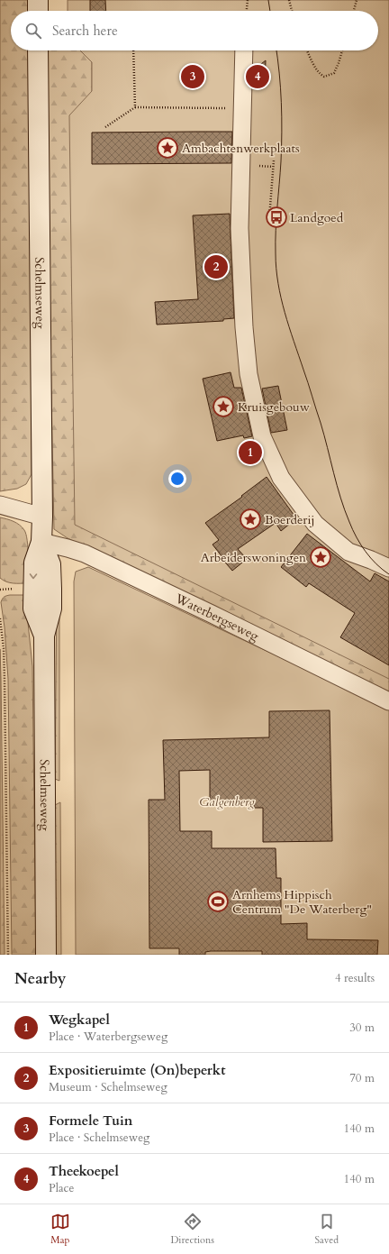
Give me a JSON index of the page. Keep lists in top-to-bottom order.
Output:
{
  "streets": {
    "main road": ["Schelmseweg"],
    "street": ["Waterbergseweg"]
  },
  "crossings": [
    ["Schelmseweg", "Waterbergseweg"]
  ],
  "parks": ["Galgenberg"],
  "places": {
    "place": [
      "Ambachtenwerkplaats",
      "Kruisgebouw",
      "Boerderij",
      "Arbeiderswoningen"
    ],
    "bus stop": ["Landgoed"],
    "sports": ["Arnhems Hippisch Centrum \"De Waterberg\""]
  },
  "page": {
    "search": "Search here",
    "pins": [
      "3",
      "4",
      "2",
      "1"
    ],
    "heading": ["Nearby", "4 results"],
    "list": [
      {
        "mark": "1",
        "name": "Wegkapel",
        "note": "Place · Waterbergseweg",
        "value": "30 m"
      },
      {
        "mark": "2",
        "name": "Expositieruimte (On)beperkt",
        "note": "Museum · Schelmseweg",
        "value": "70 m"
      },
      {
        "mark": "3",
        "name": "Formele Tuin",
        "note": "Place · Schelmseweg",
        "value": "140 m"
      },
      {
        "mark": "4",
        "name": "Theekoepel",
        "note": "Place",
        "value": "140 m"
      }
    ],
    "nav": ["Map", "Directions", "Saved"]
  }
}
